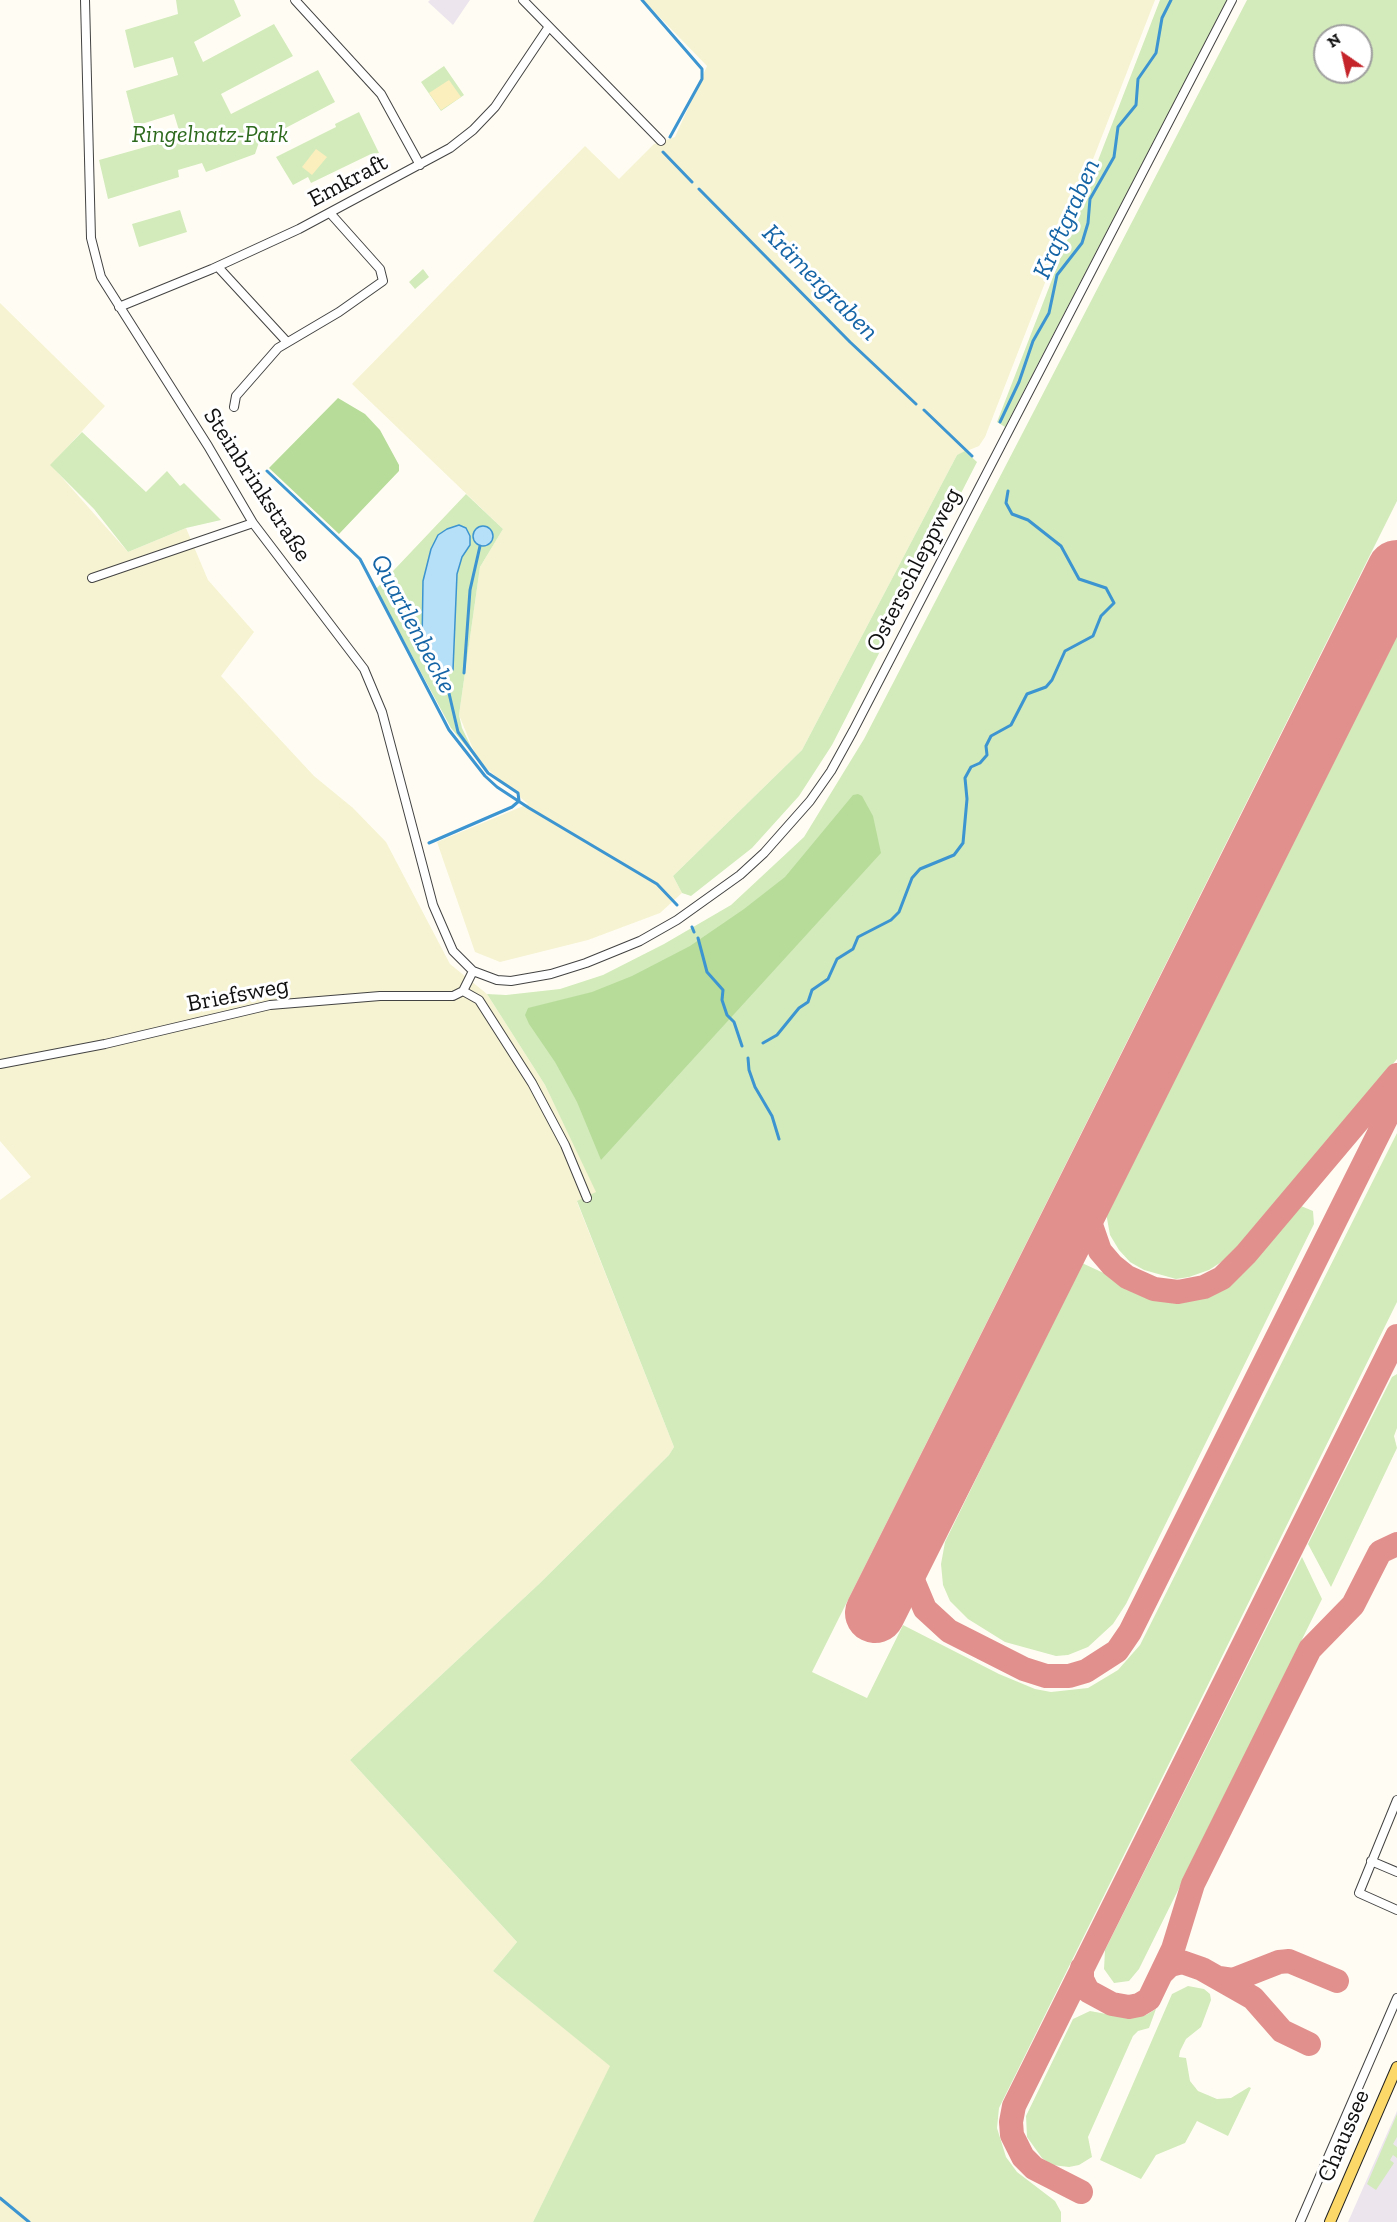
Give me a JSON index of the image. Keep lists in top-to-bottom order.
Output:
{
  "streets": {
    "main road": ["Chaussee"],
    "street": [
      "Emkraft",
      "Steinbrinkstraße",
      "Osterschleppweg",
      "Briefsweg"
    ]
  },
  "crossings": [
    ["Emkraft", "Steinbrinkstraße"],
    ["Steinbrinkstraße", "Osterschleppweg"]
  ],
  "water": ["Kraftgraben", "Krämergraben", "Quartlenbecke"],
  "parks": ["Ringelnatz-Park"],
  "north": "top left"
}
